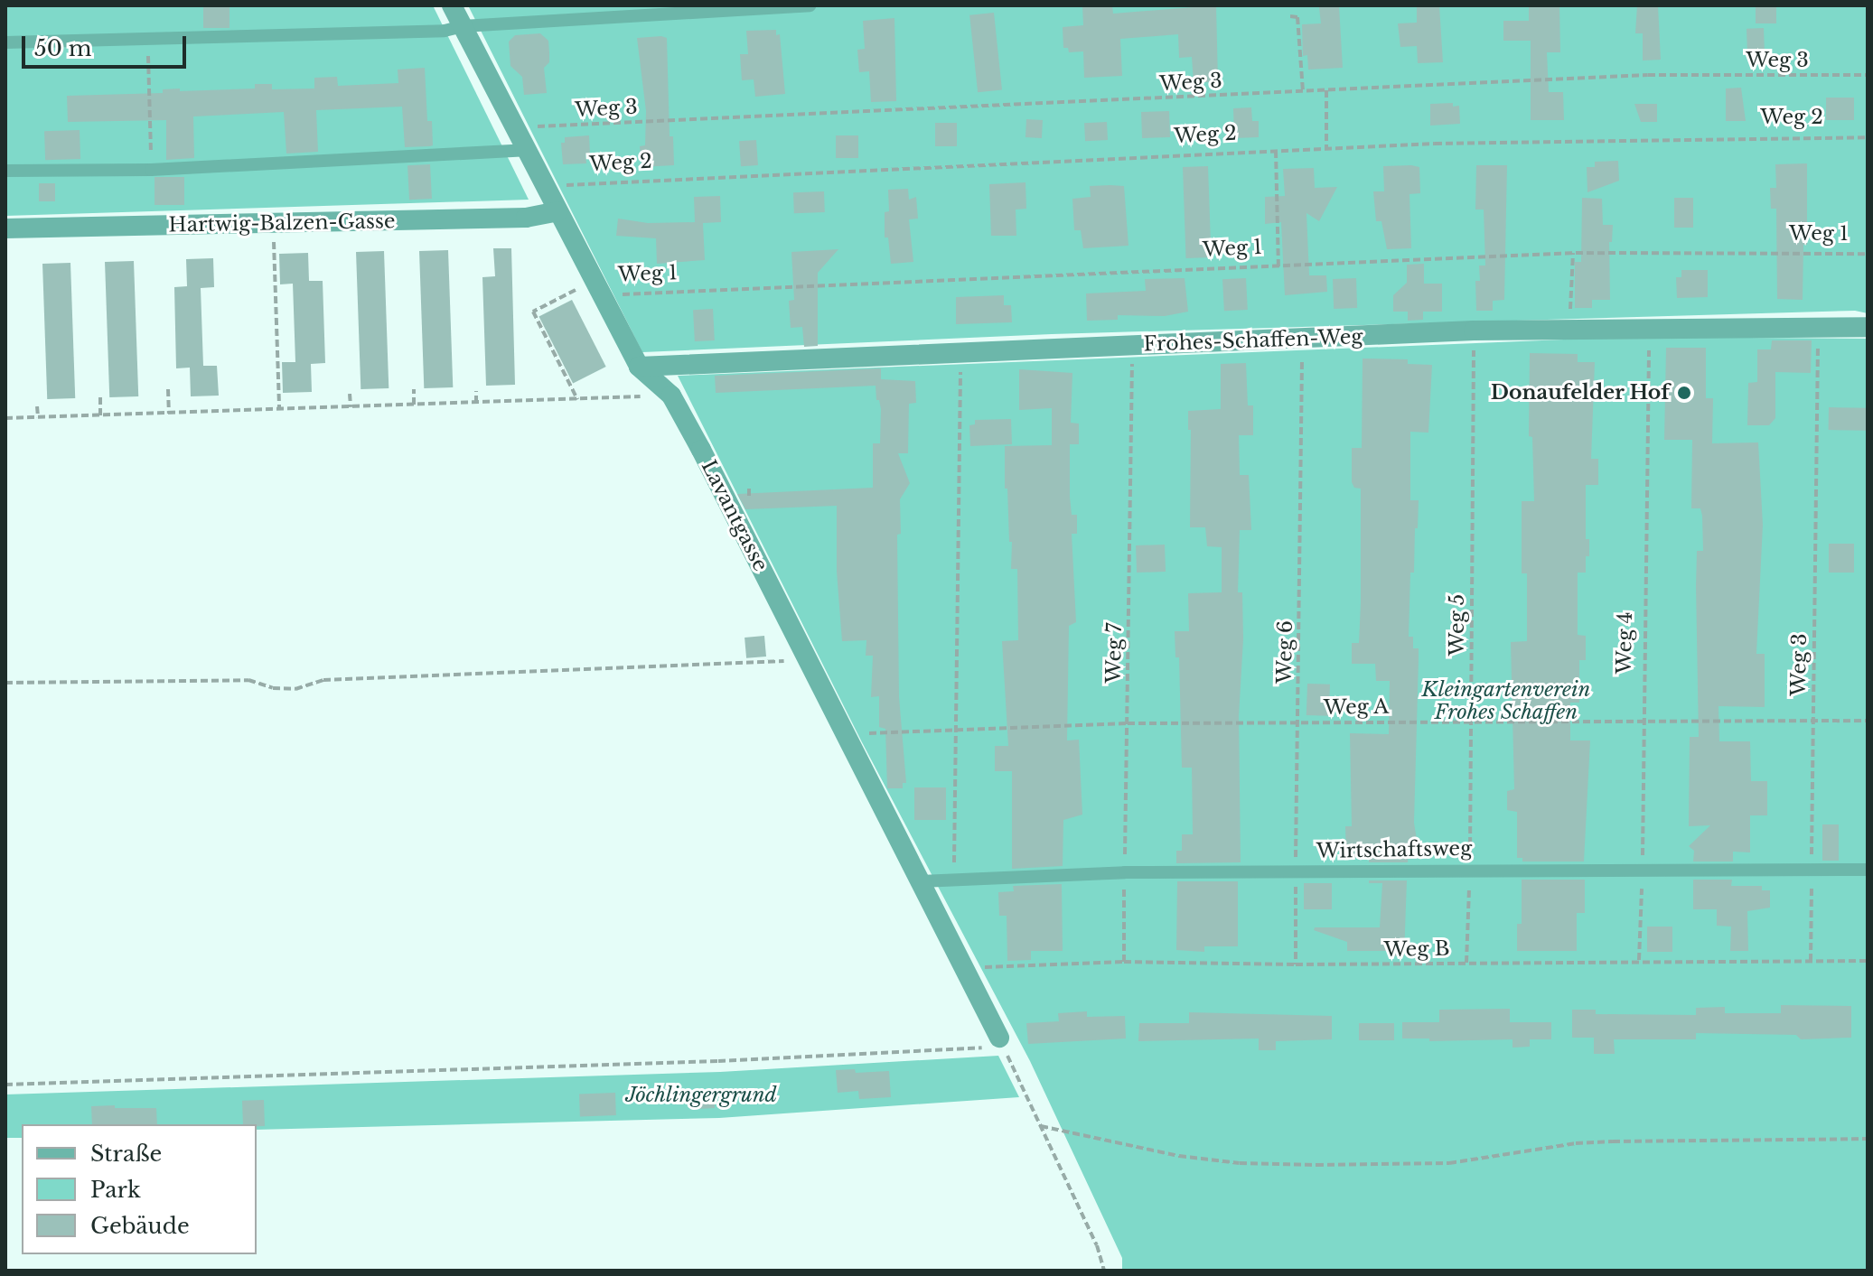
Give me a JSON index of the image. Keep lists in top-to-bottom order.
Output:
{
  "streets": {
    "street": ["Hartwig-Balzen-Gasse", "Frohes-Schaffen-Weg", "Lavantgasse"],
    "lane": ["Wirtschaftsweg"],
    "path": [
      "Weg 3",
      "Weg 2",
      "Weg 1",
      "Weg 5",
      "Weg 4",
      "Weg 6",
      "Weg 7",
      "Weg A",
      "Weg B"
    ]
  },
  "crossings": [
    ["Weg 3", "Frohes-Schaffen-Weg"],
    ["Weg 3", "Lavantgasse"],
    ["Weg 3", "Weg A"],
    ["Weg 3", "Wirtschaftsweg"],
    ["Weg 3", "Weg B"],
    ["Weg 2", "Lavantgasse"],
    ["Hartwig-Balzen-Gasse", "Lavantgasse"],
    ["Weg 1", "Lavantgasse"],
    ["Frohes-Schaffen-Weg", "Lavantgasse"],
    ["Frohes-Schaffen-Weg", "Weg 5"],
    ["Frohes-Schaffen-Weg", "Weg 4"],
    ["Frohes-Schaffen-Weg", "Weg 6"],
    ["Frohes-Schaffen-Weg", "Weg 7"],
    ["Lavantgasse", "Weg A"],
    ["Lavantgasse", "Wirtschaftsweg"],
    ["Lavantgasse", "Weg B"],
    ["Weg 5", "Weg A"],
    ["Weg 5", "Wirtschaftsweg"],
    ["Weg 5", "Weg B"],
    ["Weg 4", "Weg A"],
    ["Weg 4", "Wirtschaftsweg"],
    ["Weg 4", "Weg B"],
    ["Weg 6", "Weg A"],
    ["Weg 6", "Wirtschaftsweg"],
    ["Weg 6", "Weg B"],
    ["Weg 7", "Weg A"],
    ["Weg 7", "Wirtschaftsweg"],
    ["Weg 7", "Weg B"]
  ],
  "parks": ["Kleingartenverein Frohes Schaffen", "Jöchlingergrund"],
  "places": ["Donaufelder Hof"],
  "legend": ["Straße", "Park", "Gebäude"],
  "scale_bar": "50 m"
}
